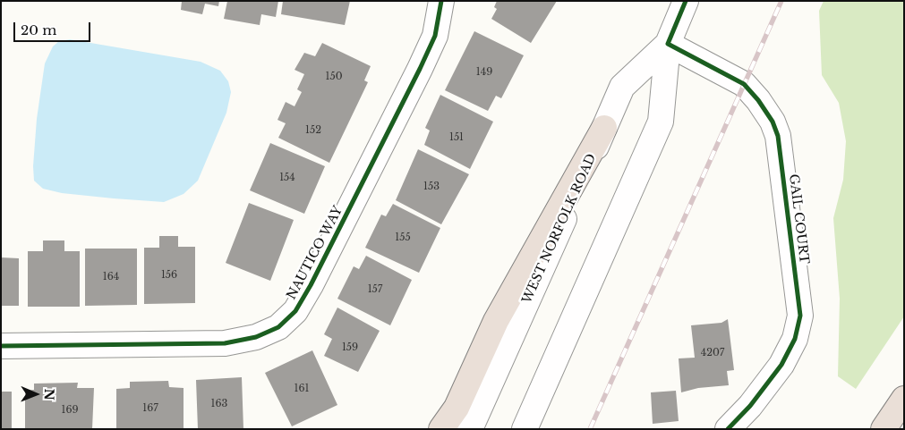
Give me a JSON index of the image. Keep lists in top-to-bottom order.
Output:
{
  "streets": {
    "street": ["GAIL COURT", "WEST NORFOLK ROAD", "NAUTICO WAY"]
  },
  "crossings": [
    ["GAIL COURT", "WEST NORFOLK ROAD"]
  ],
  "house_numbers": [
    "149",
    "150",
    "152",
    "151",
    "154",
    "153",
    "155",
    "156",
    "164",
    "157",
    "159",
    "4207",
    "161",
    "163",
    "167",
    "169"
  ],
  "scale_bar": "20 m",
  "north": "right"
}
